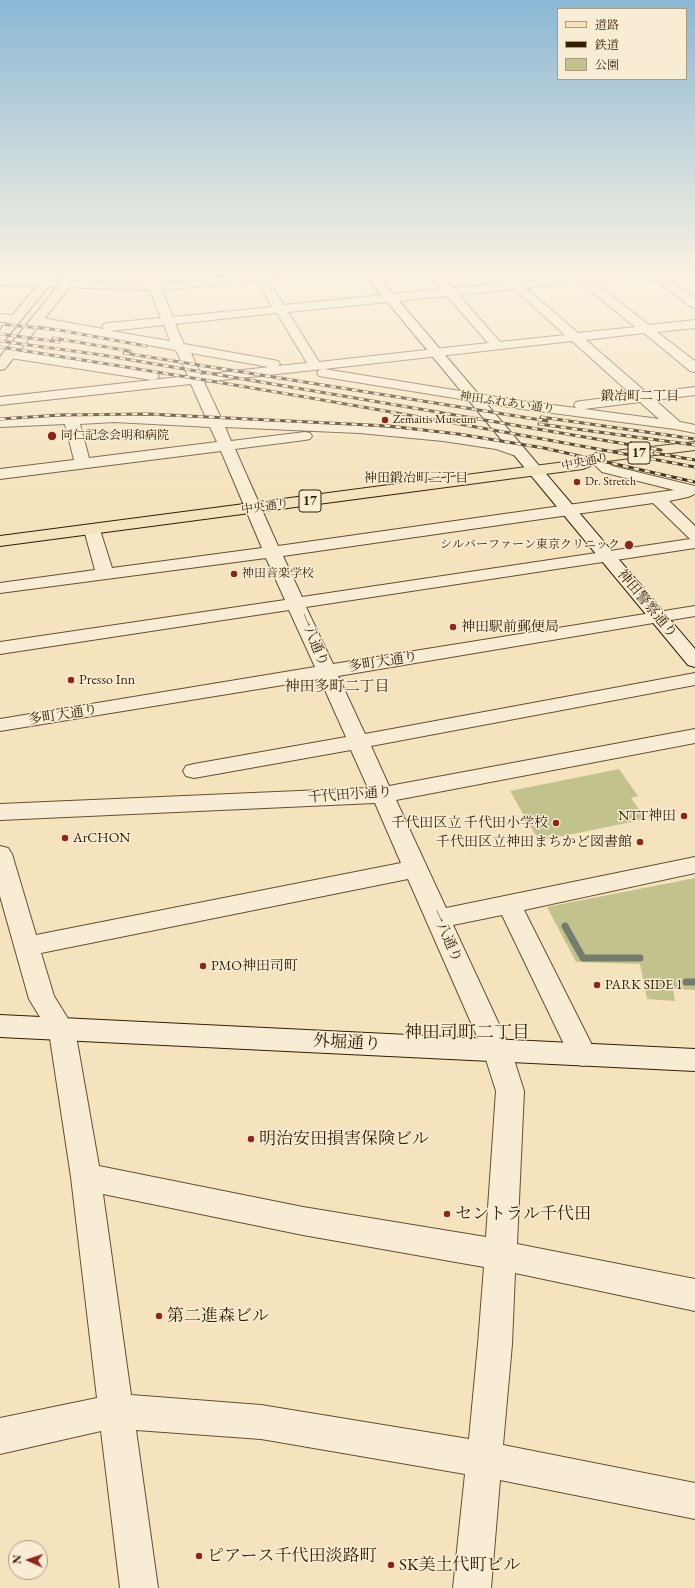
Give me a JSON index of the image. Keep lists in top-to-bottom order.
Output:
{
  "streets": {
    "main road": ["17", "中央通り"],
    "street": [
      "神田ふれあい通り",
      "神田警察通り",
      "一八通り",
      "多町大通り",
      "千代田小通り",
      "外堀通り"
    ]
  },
  "crossings": [
    ["神田ふれあい通り", "神田警察通り"],
    ["中央通り", "神田警察通り"],
    ["中央通り", "一八通り"],
    ["神田警察通り", "多町大通り"],
    ["一八通り", "多町大通り"],
    ["一八通り", "千代田小通り"],
    ["一八通り", "外堀通り"]
  ],
  "districts": [
    "鍛冶町二丁目",
    "神田鍛冶町三丁目",
    "神田多町二丁目",
    "神田司町二丁目"
  ],
  "places": [
    "Zemaitis Museum",
    "同仁記念会明和病院",
    "Dr. Stretch",
    "シルバーファーン東京クリニック",
    "神田音楽学校",
    "神田駅前郵便局",
    "Presso Inn",
    "NTT神田",
    "千代田区立 千代田小学校",
    "ArCHON",
    "千代田区立神田まちかど図書館",
    "PMO神田司町",
    "PARK SIDE 1",
    "明治安田損害保険ビル",
    "セントラル千代田",
    "第二進森ビル",
    "ピアース千代田淡路町",
    "SK美土代町ビル"
  ],
  "legend": ["道路", "鉄道", "公園"],
  "north": "left"
}
